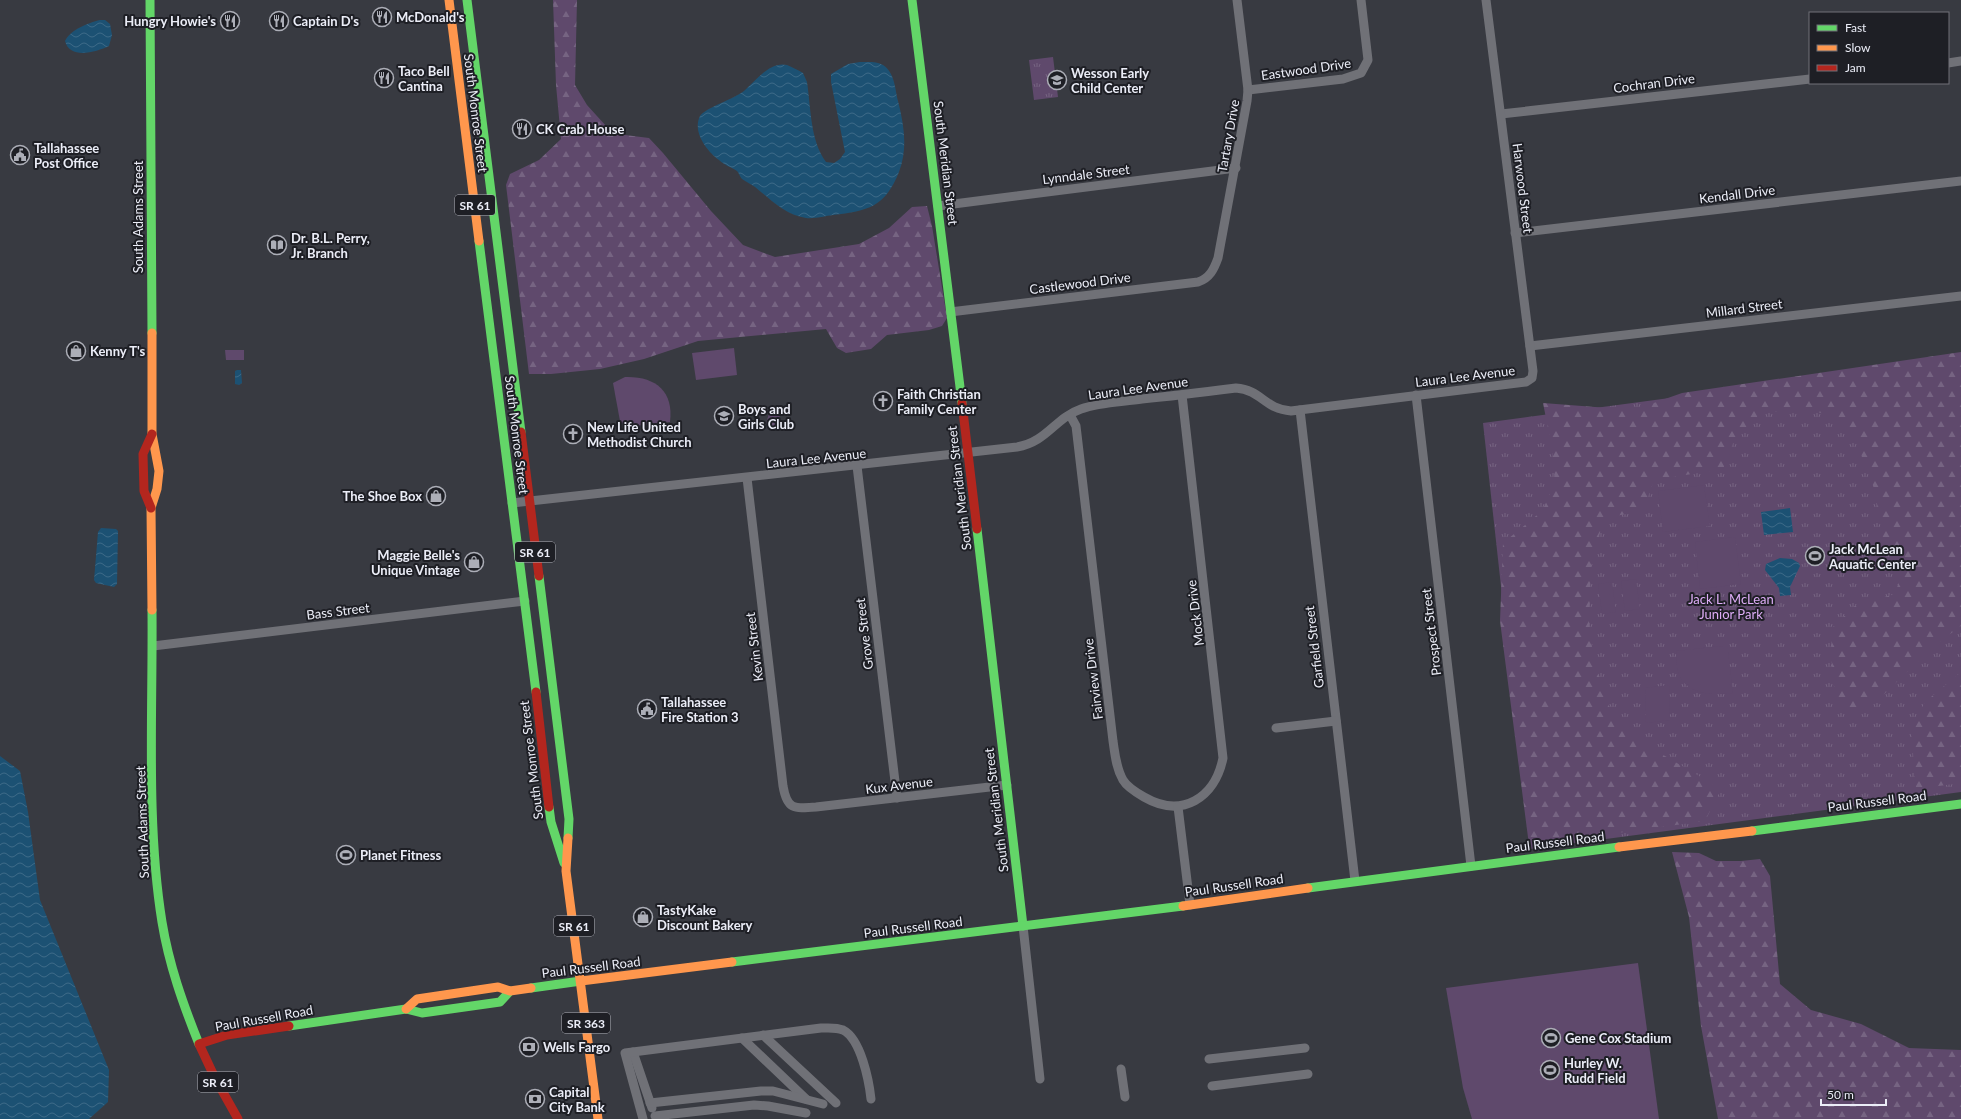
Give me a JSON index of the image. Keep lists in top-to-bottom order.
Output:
{
  "streets": {
    "main road": [
      "South Monroe Street",
      "South Meridian Street",
      "SR 61",
      "South Adams Street",
      "Paul Russell Road",
      "SR 363"
    ],
    "street": [
      "Eastwood Drive",
      "Cochran Drive",
      "Tartary Drive",
      "Lynndale Street",
      "Harwood Street",
      "Kendall Drive",
      "Castlewood Drive",
      "Millard Street",
      "Laura Lee Avenue",
      "Bass Street",
      "Mock Drive",
      "Prospect Street",
      "Grove Street",
      "Kevin Street",
      "Garfield Street",
      "Fairview Drive",
      "Kux Avenue"
    ]
  },
  "crossings": [
    ["Eastwood Drive", "Tartary Drive"],
    ["Cochran Drive", "Harwood Street"],
    ["South Monroe Street", "Laura Lee Avenue"],
    ["South Monroe Street", "Bass Street"],
    ["South Monroe Street", "Paul Russell Road"],
    ["Tartary Drive", "Lynndale Street"],
    ["Tartary Drive", "Castlewood Drive"],
    ["South Meridian Street", "Lynndale Street"],
    ["South Meridian Street", "Castlewood Drive"],
    ["South Meridian Street", "Laura Lee Avenue"],
    ["South Meridian Street", "Kux Avenue"],
    ["South Meridian Street", "Paul Russell Road"],
    ["Harwood Street", "Kendall Drive"],
    ["Harwood Street", "Millard Street"],
    ["Harwood Street", "Laura Lee Avenue"],
    ["South Adams Street", "Bass Street"],
    ["South Adams Street", "Paul Russell Road"],
    ["Laura Lee Avenue", "Mock Drive"],
    ["Laura Lee Avenue", "Prospect Street"],
    ["Laura Lee Avenue", "Grove Street"],
    ["Laura Lee Avenue", "Kevin Street"],
    ["Laura Lee Avenue", "Garfield Street"],
    ["Laura Lee Avenue", "Fairview Drive"],
    ["Mock Drive", "Fairview Drive"],
    ["Prospect Street", "Paul Russell Road"],
    ["Grove Street", "Kux Avenue"],
    ["Kevin Street", "Kux Avenue"],
    ["Garfield Street", "Paul Russell Road"]
  ],
  "parks": ["Jack L. McLean Junior Park"],
  "places": {
    "restaurant": [
      "McDonald's",
      "Hungry Howie's",
      "Captain D's",
      "Taco Bell Cantina",
      "CK Crab House"
    ],
    "school or university": ["Wesson Early Child Center", "Boys and Girls Club"],
    "public building": ["Tallahassee Post Office", "Tallahassee Fire Station 3"],
    "library": ["Dr. B.L. Perry, Jr. Branch"],
    "shop": [
      "Kenny T's",
      "The Shoe Box",
      "Maggie Belle's Unique Vintage",
      "TastyKake Discount Bakery"
    ],
    "church": ["Faith Christian Family Center", "New Life United Methodist Church"],
    "sports": [
      "Jack McLean Aquatic Center",
      "Planet Fitness",
      "Gene Cox Stadium",
      "Hurley W. Rudd Field"
    ],
    "bank": ["Wells Fargo", "Capital City Bank"]
  },
  "legend": ["Fast", "Slow", "Jam"],
  "scale_bar": "50 m"
}
